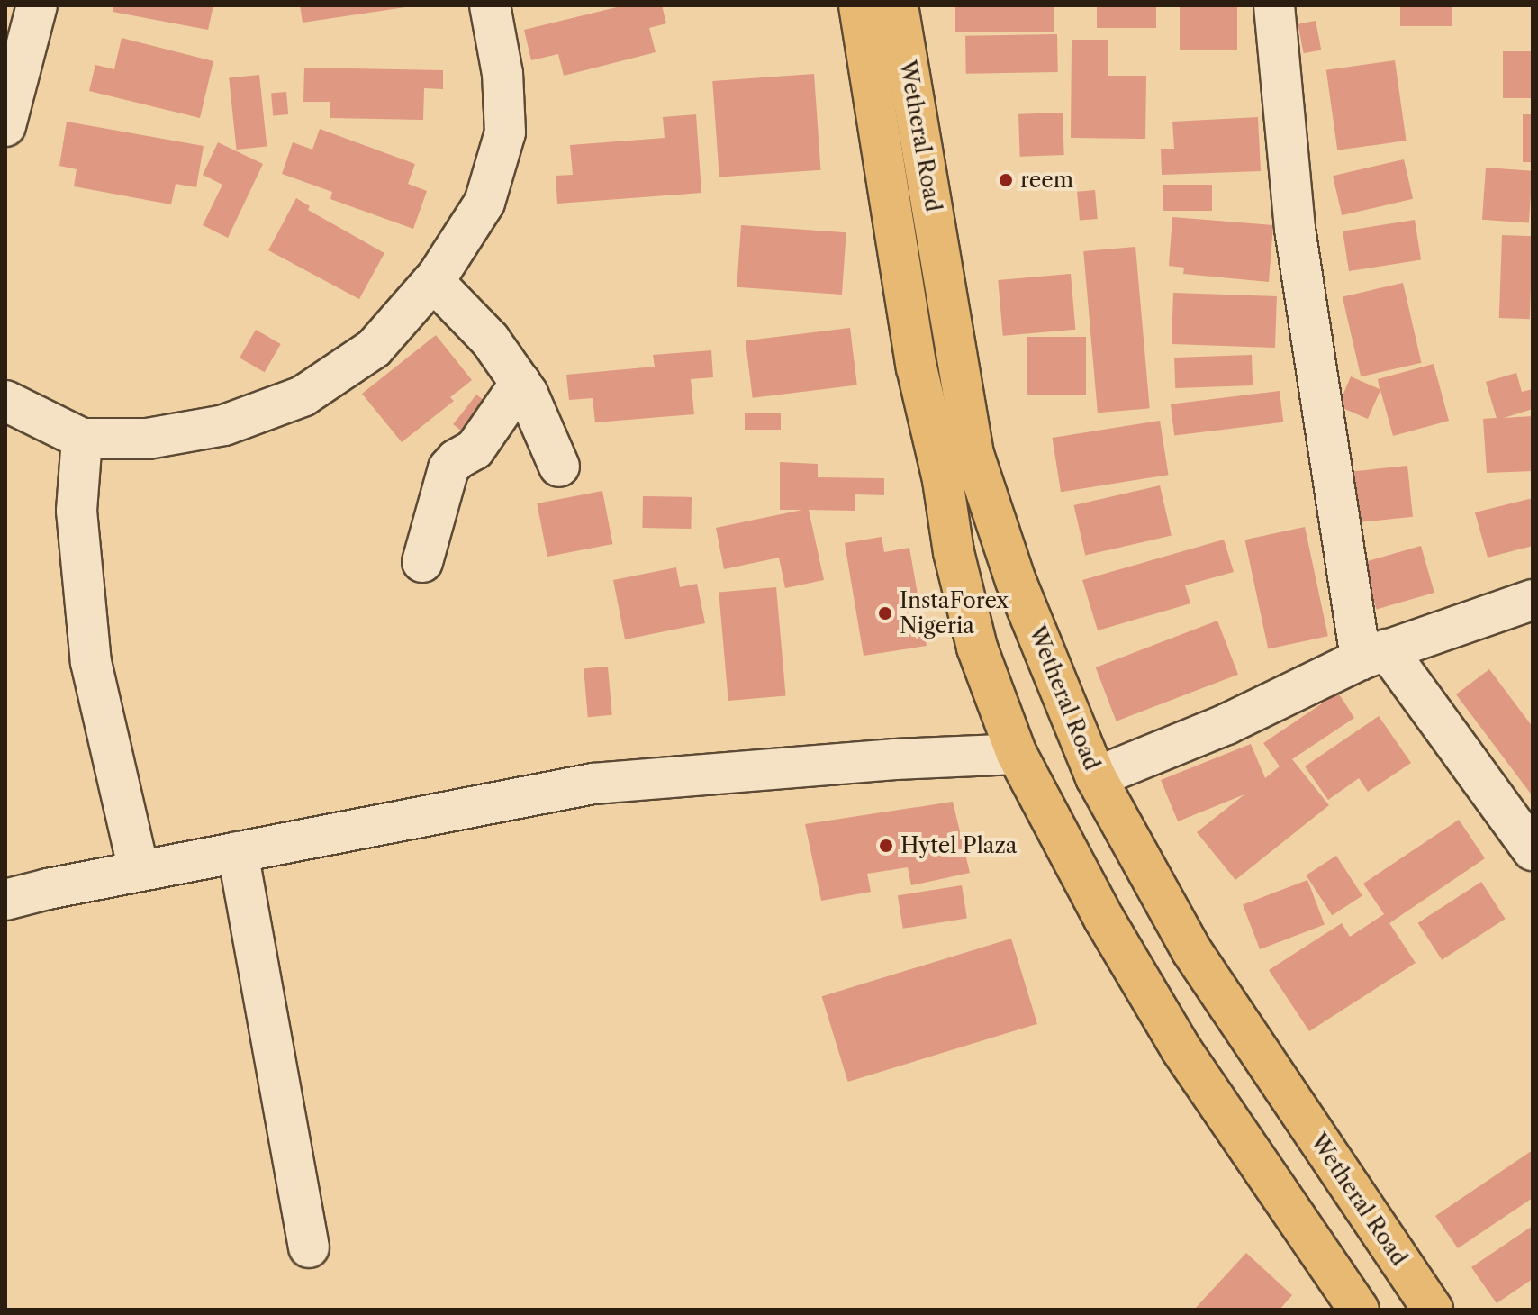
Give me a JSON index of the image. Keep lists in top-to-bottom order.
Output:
{
  "streets": {
    "main road": ["Wetheral Road"]
  },
  "places": ["reem", "InstaForex Nigeria", "Hytel Plaza"]
}
